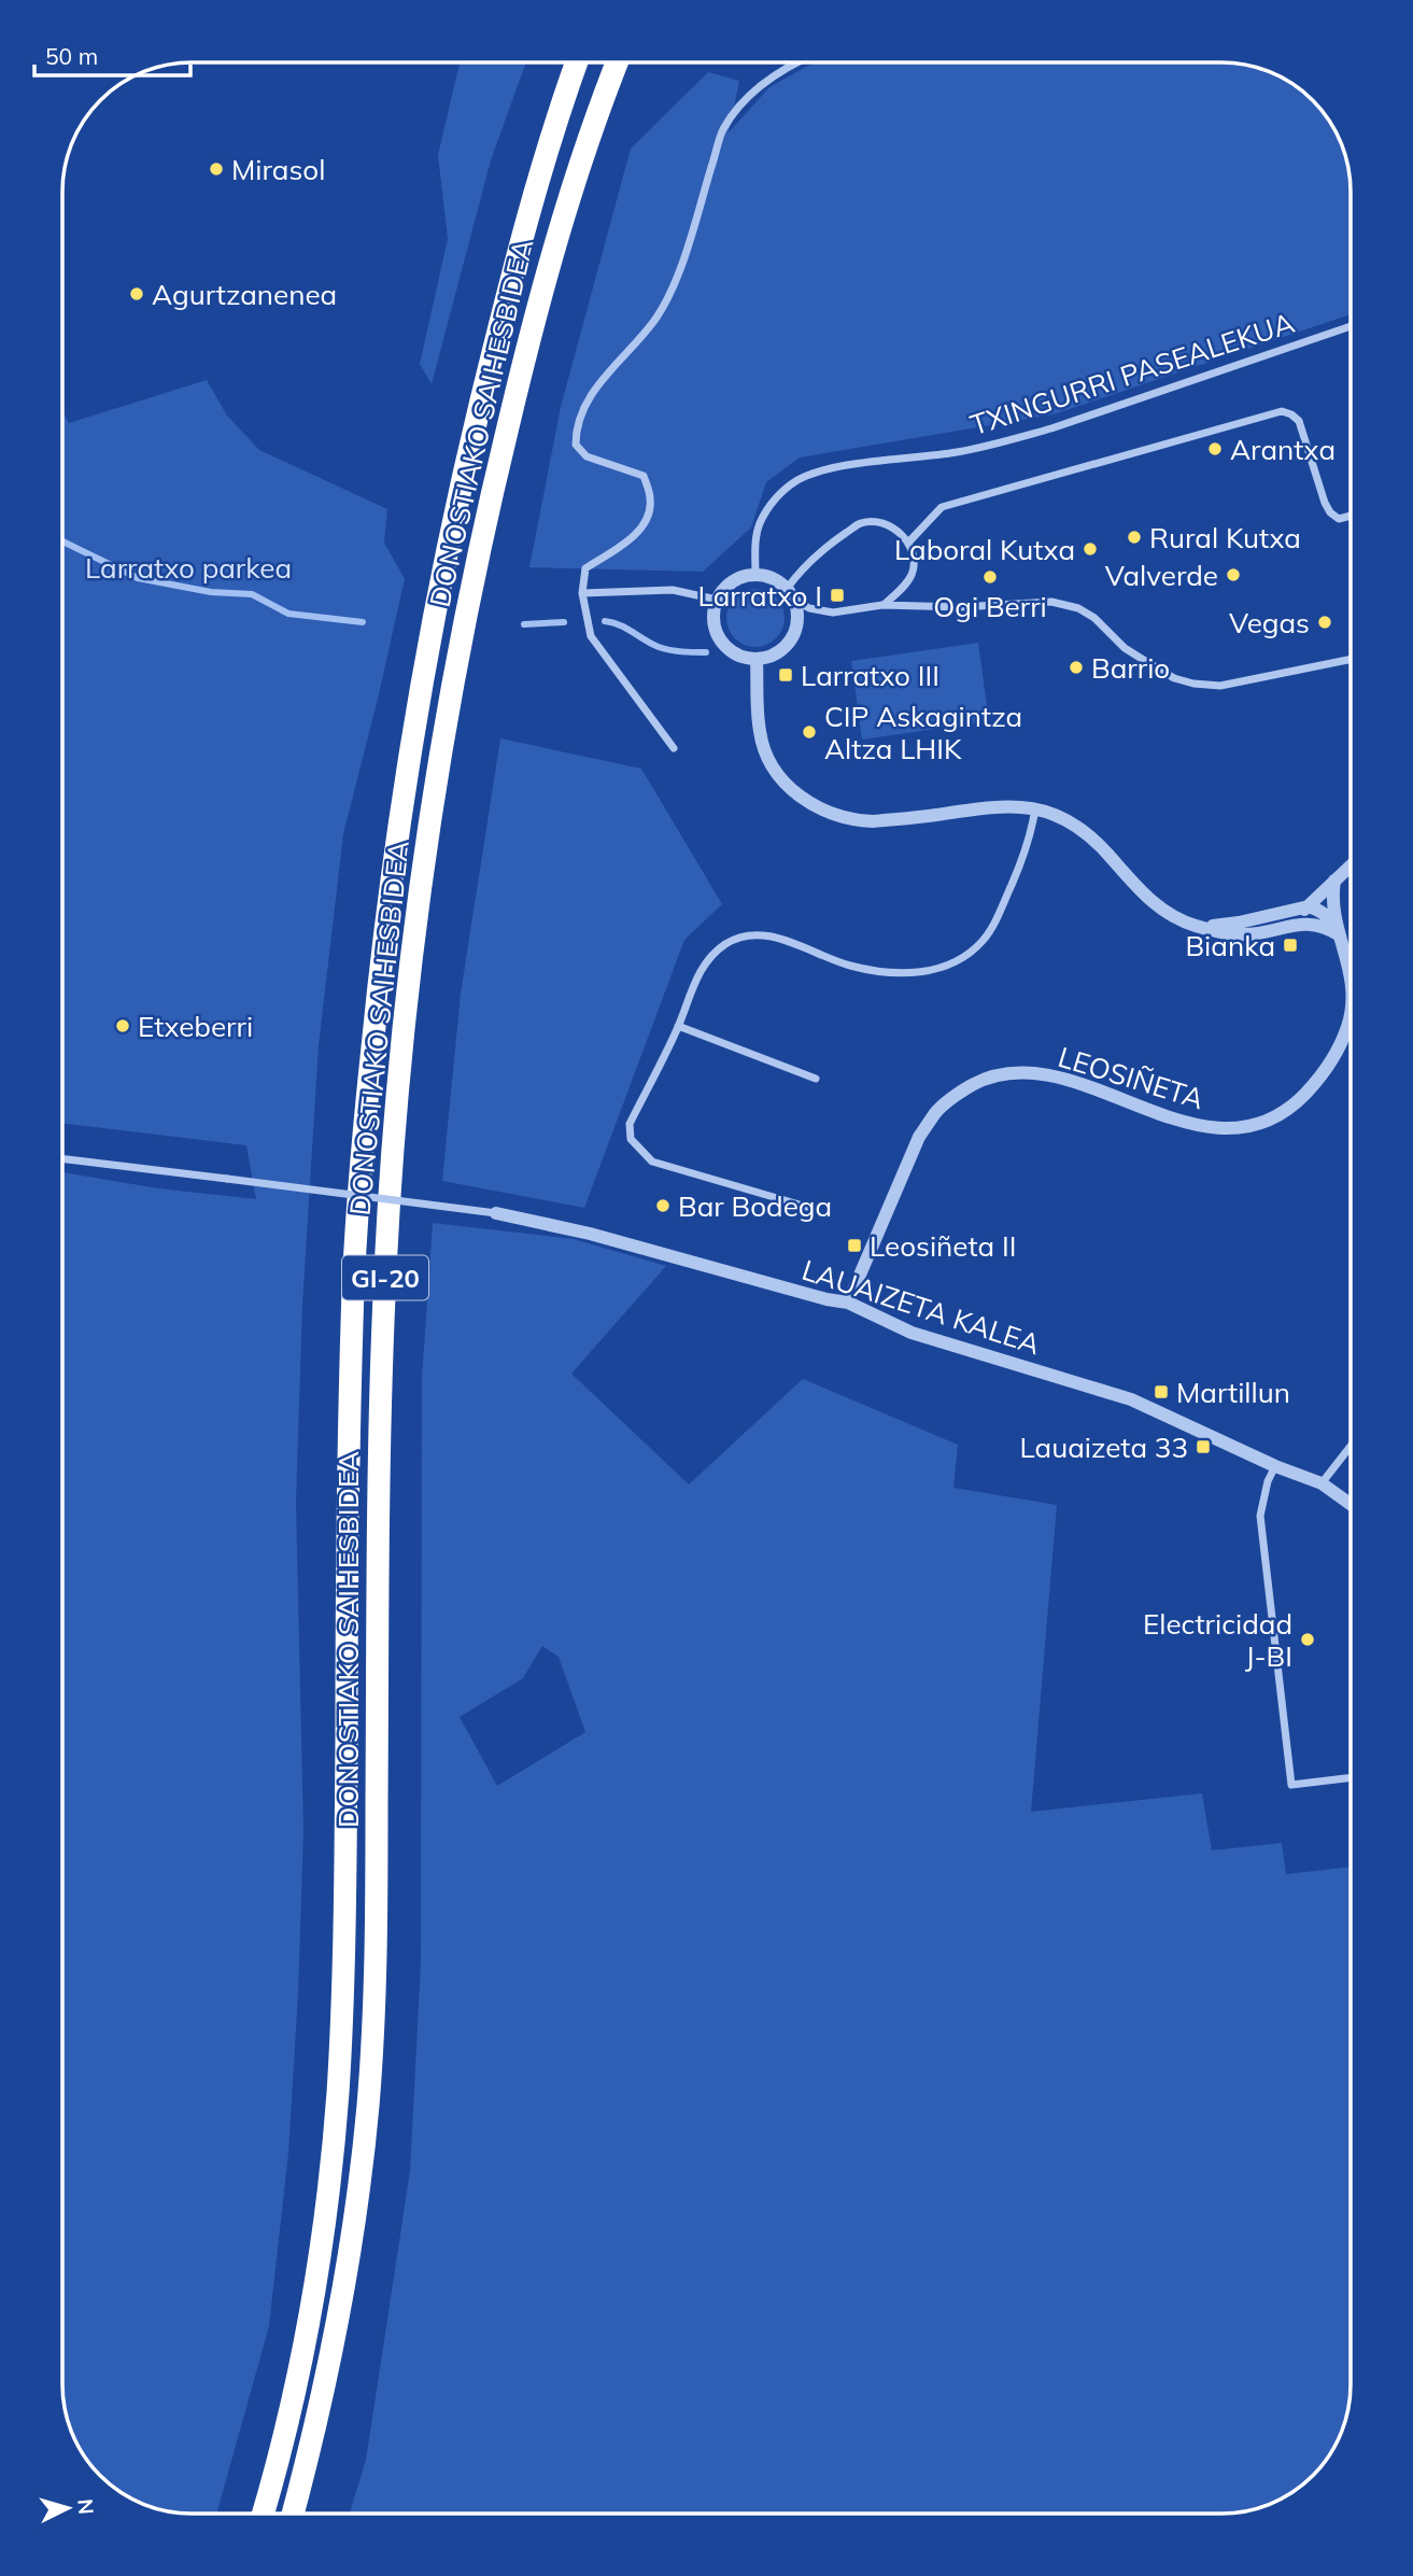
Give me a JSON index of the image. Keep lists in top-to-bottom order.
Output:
{
  "streets": {
    "highway": ["DONOSTIAKO SAIHESBIDEA", "GI-20"],
    "street": ["TXINGURRI PASEALEKUA", "LEOSIÑETA", "LAUAIZETA KALEA"]
  },
  "crossings": [
    ["LEOSIÑETA", "LAUAIZETA KALEA"]
  ],
  "parks": ["Larratxo parkea"],
  "places": {
    "other": [
      "Mirasol",
      "Agurtzanenea",
      "Arantxa",
      "Rural Kutxa",
      "Laboral Kutxa",
      "Valverde",
      "Ogi Berri",
      "Vegas",
      "Barrio",
      "CIP Askagintza Altza LHIK",
      "Etxeberri",
      "Bar Bodega",
      "Electricidad J-BI"
    ],
    "transit": [
      "Larratxo I",
      "Larratxo III",
      "Bianka",
      "Leosiñeta II",
      "Martillun",
      "Lauaizeta 33"
    ]
  },
  "scale_bar": "50 m",
  "north": "right"
}
